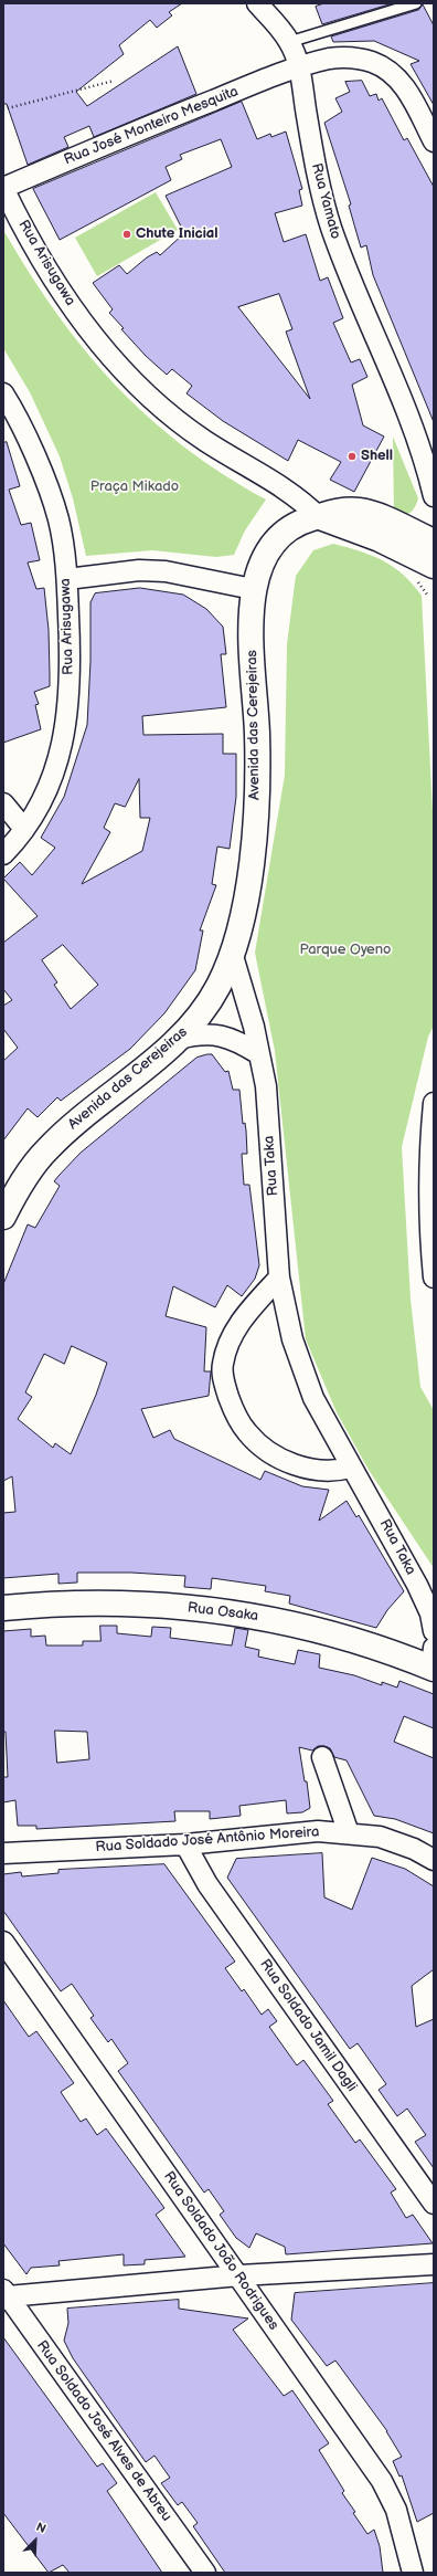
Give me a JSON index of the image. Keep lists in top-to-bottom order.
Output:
{
  "streets": {
    "main road": ["Avenida das Cerejeiras", "Rua Osaka"],
    "street": [
      "Rua José Monteiro Mesquita",
      "Rua Yamato",
      "Rua Arisugawa",
      "Rua Taka",
      "Rua Soldado José Antônio Moreira",
      "Rua Soldado Jamil Dagli",
      "Rua Soldado João Rodrigues",
      "Rua Soldado José Alves de Abreu"
    ]
  },
  "crossings": [
    ["Rua José Monteiro Mesquita", "Rua Yamato"],
    ["Rua José Monteiro Mesquita", "Rua Arisugawa"],
    ["Rua Arisugawa", "Avenida das Cerejeiras"],
    ["Avenida das Cerejeiras", "Rua Taka"],
    ["Rua Soldado José Antônio Moreira", "Rua Soldado Jamil Dagli"]
  ],
  "parks": ["Praça Mikado", "Parque Oyeno"],
  "places": ["Chute Inicial", "Shell"],
  "north": "top right"
}
